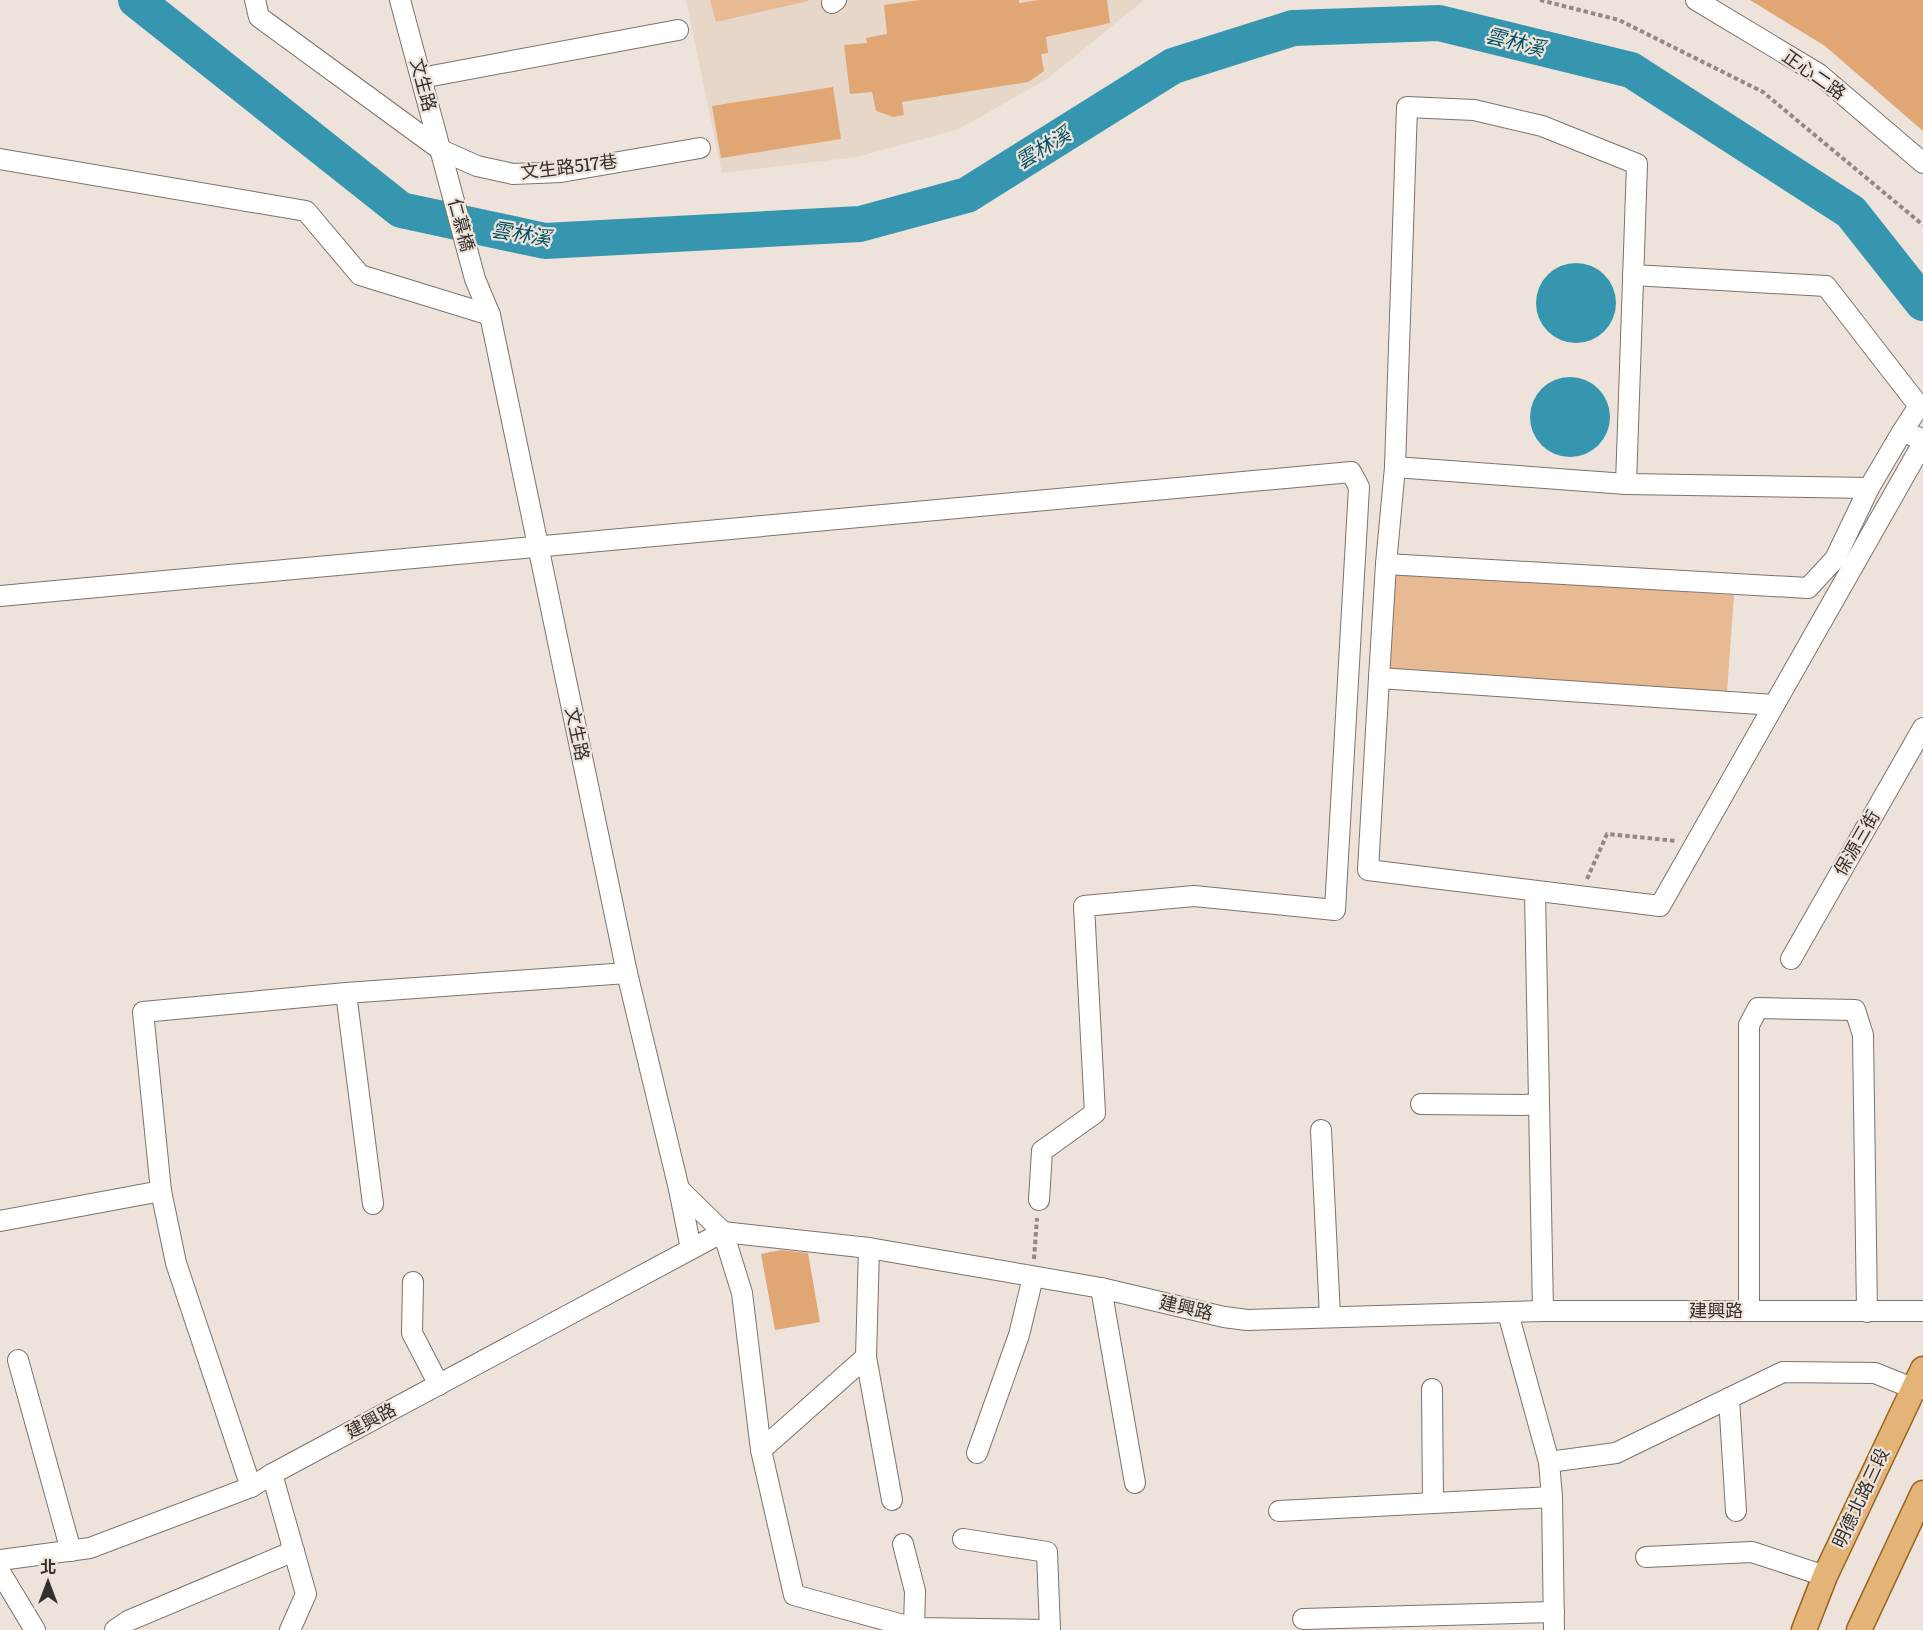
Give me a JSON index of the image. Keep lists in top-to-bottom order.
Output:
{
  "streets": {
    "main road": ["明德北路三段"],
    "street": [
      "正心二路",
      "文生路",
      "文生路517巷",
      "仁慕橋",
      "保源三街",
      "建興路"
    ]
  },
  "crossings": [
    ["文生路", "文生路517巷"],
    ["文生路", "仁慕橋"],
    ["文生路", "建興路"]
  ],
  "water": ["雲林溪"],
  "north": "top"
}
